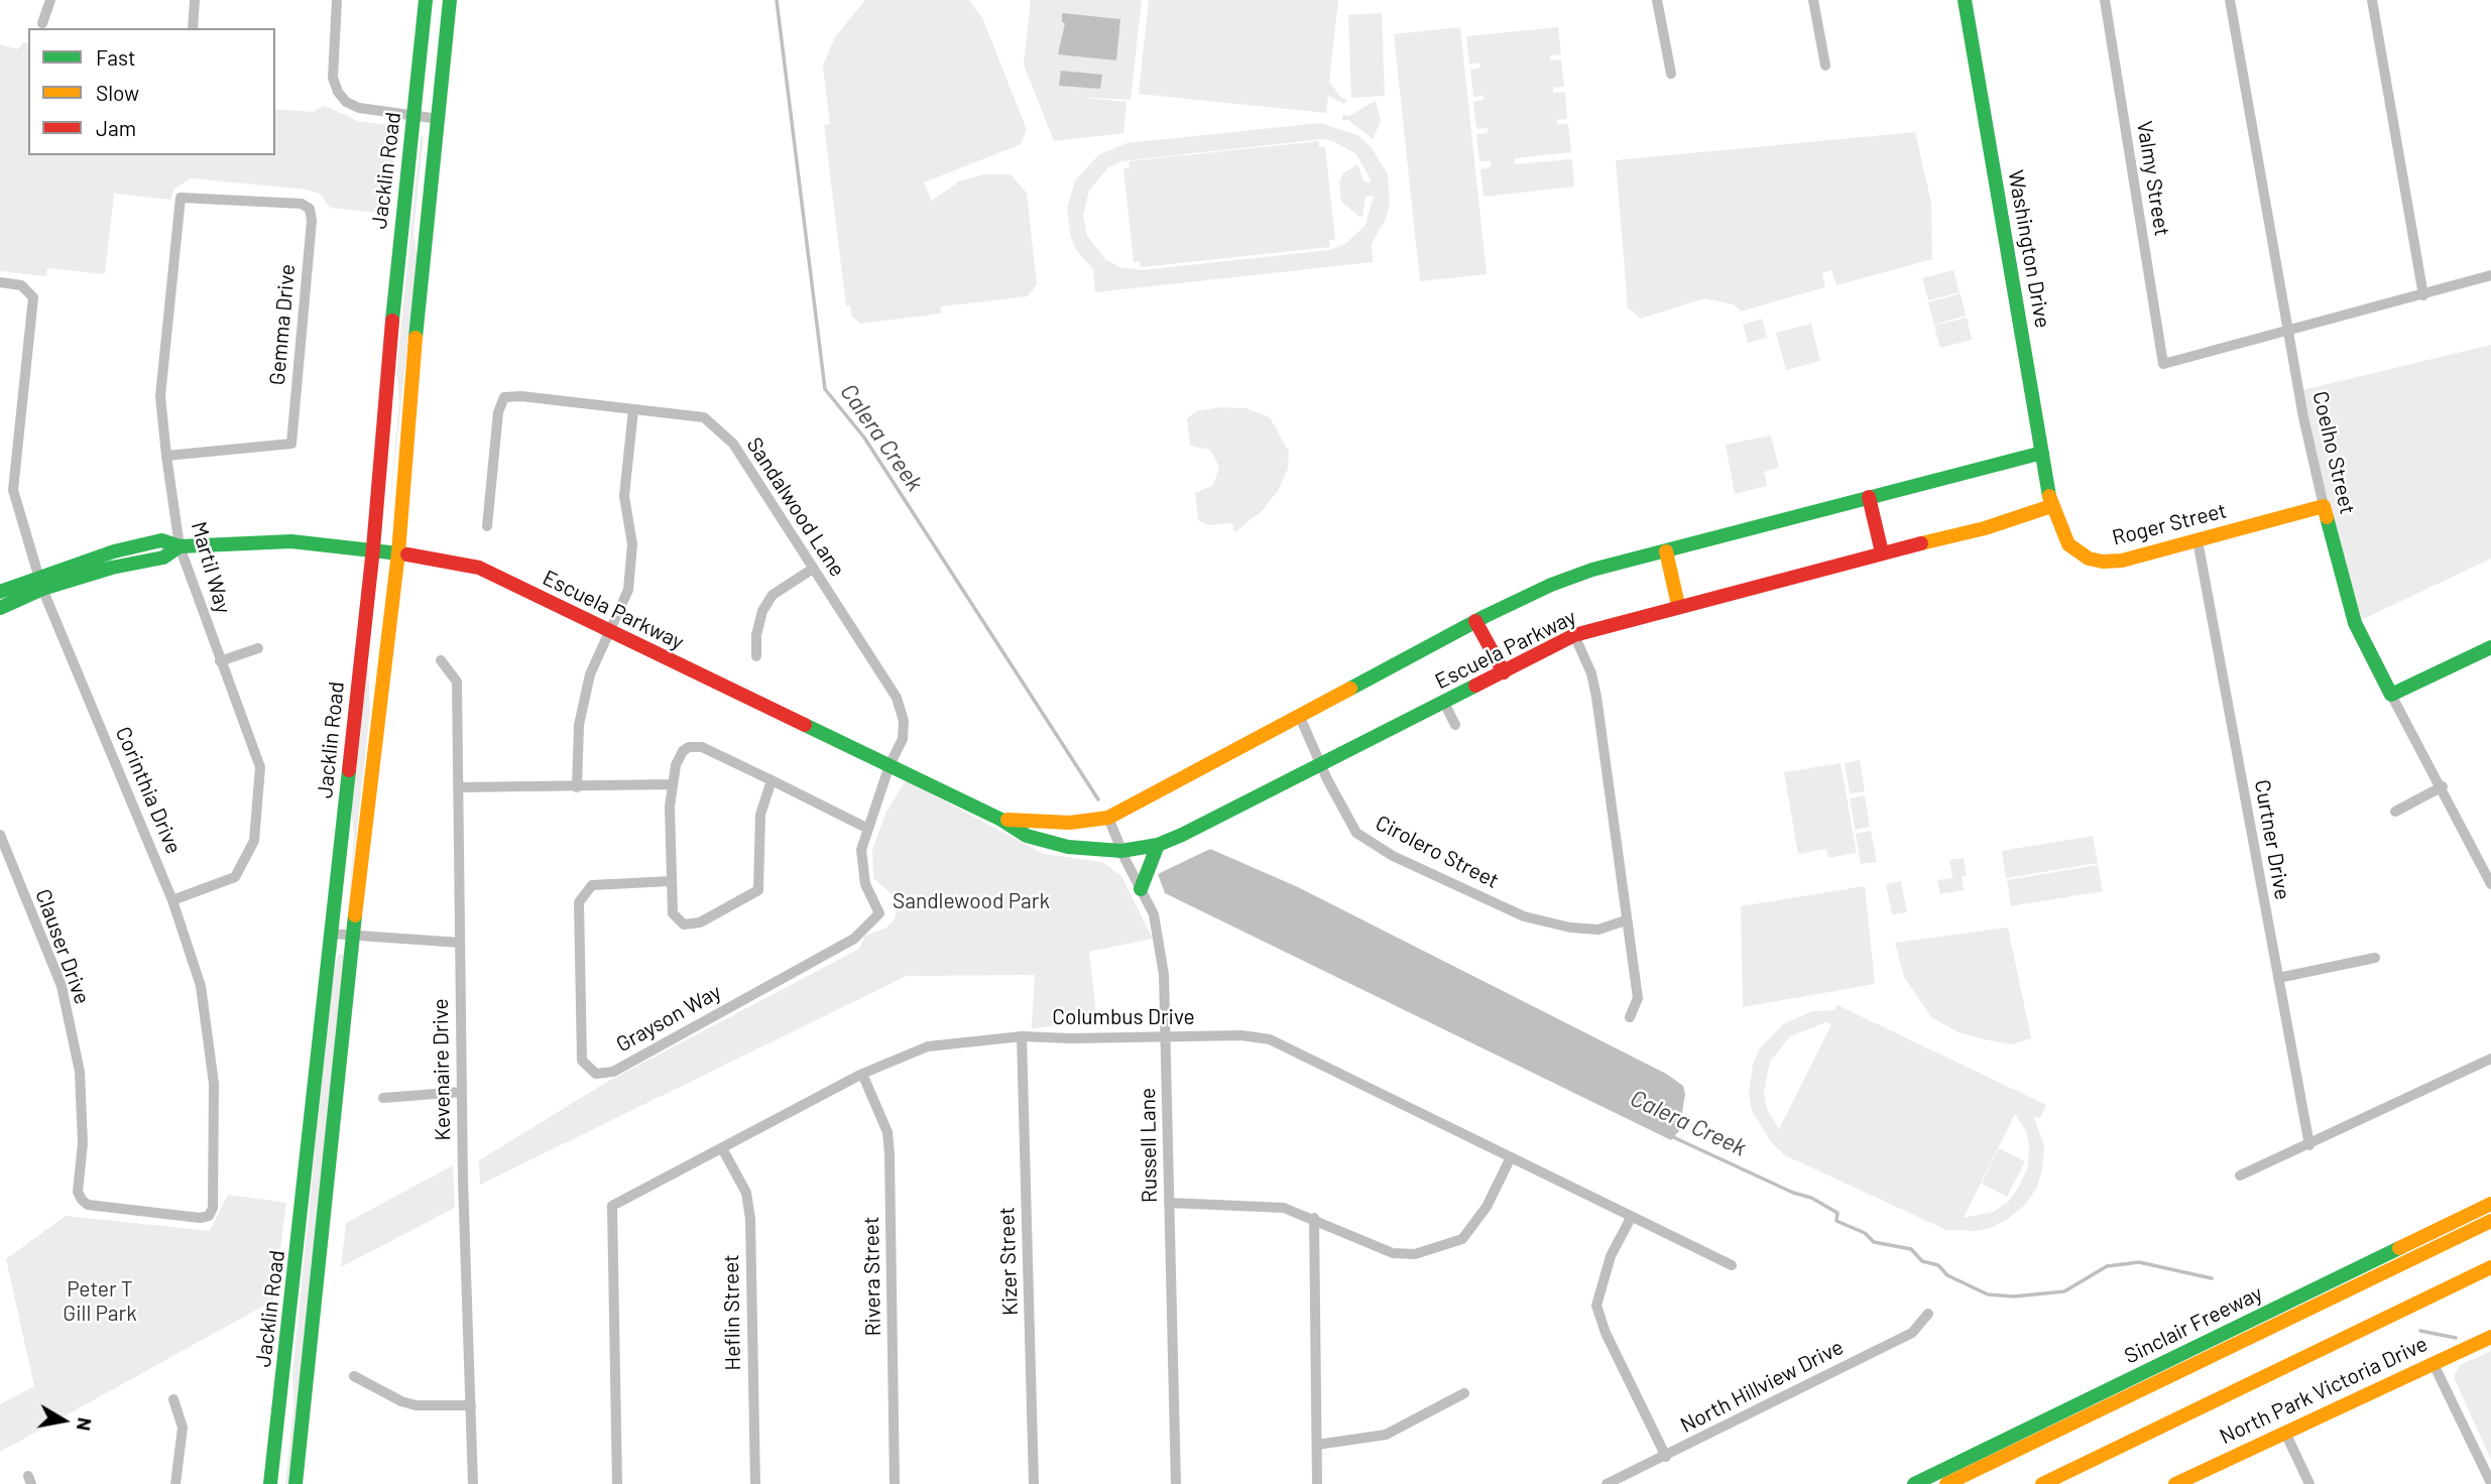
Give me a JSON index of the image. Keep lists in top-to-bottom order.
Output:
{
  "streets": {
    "main road": [
      "Jacklin Road",
      "Washington Drive",
      "Coelho Street",
      "Roger Street",
      "Escuela Parkway",
      "Sinclair Freeway",
      "North Park Victoria Drive"
    ],
    "street": [
      "Valmy Street",
      "Gemma Drive",
      "Sandalwood Lane",
      "Martil Way",
      "Corinthia Drive",
      "Curtner Drive",
      "Cirolero Street",
      "Clauser Drive",
      "Columbus Drive",
      "Grayson Way",
      "Kevenaire Drive",
      "Russell Lane",
      "Kizer Street",
      "Rivera Street",
      "Heflin Street",
      "North Hillview Drive"
    ]
  },
  "crossings": [
    ["Jacklin Road", "Escuela Parkway"],
    ["Valmy Street", "Coelho Street"],
    ["Washington Drive", "Roger Street"],
    ["Washington Drive", "Escuela Parkway"],
    ["Gemma Drive", "Martil Way"],
    ["Coelho Street", "Roger Street"],
    ["Sandalwood Lane", "Escuela Parkway"],
    ["Sandalwood Lane", "Grayson Way"],
    ["Roger Street", "Escuela Parkway"],
    ["Roger Street", "Curtner Drive"],
    ["Martil Way", "Escuela Parkway"],
    ["Martil Way", "Corinthia Drive"],
    ["Escuela Parkway", "Corinthia Drive"],
    ["Escuela Parkway", "Cirolero Street"],
    ["Escuela Parkway", "Russell Lane"],
    ["Corinthia Drive", "Clauser Drive"],
    ["Columbus Drive", "Russell Lane"],
    ["Columbus Drive", "Kizer Street"],
    ["Columbus Drive", "Rivera Street"],
    ["Columbus Drive", "Heflin Street"]
  ],
  "water": ["Calera Creek"],
  "parks": ["Sandlewood Park", "Peter T Gill Park"],
  "legend": ["Fast", "Slow", "Jam"],
  "north": "right"
}
